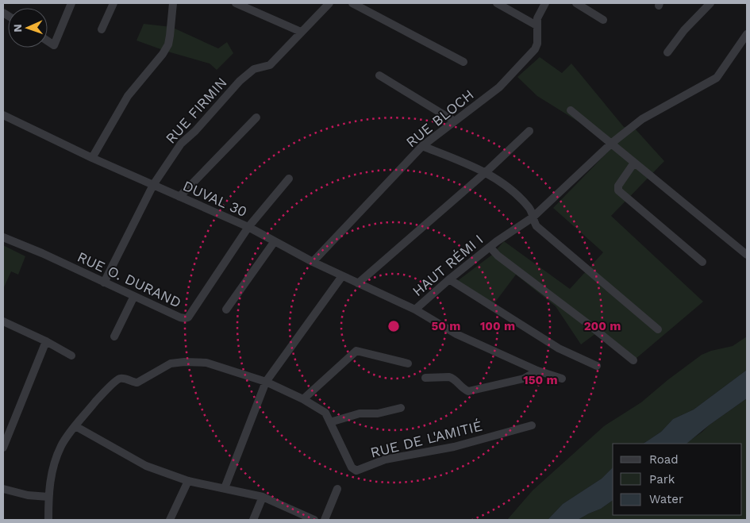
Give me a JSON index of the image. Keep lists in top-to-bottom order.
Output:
{
  "streets": {
    "street": [
      "RUE FIRMIN",
      "RUE BLOCH",
      "DUVAL 30",
      "HAUT RÉMI I",
      "RUE O. DURAND",
      "RUE DE L'AMITIÉ"
    ]
  },
  "crossings": [
    ["RUE FIRMIN", "DUVAL 30"],
    ["RUE FIRMIN", "RUE O. DURAND"],
    ["RUE BLOCH", "DUVAL 30"],
    ["DUVAL 30", "HAUT RÉMI I"],
    ["DUVAL 30", "RUE O. DURAND"]
  ],
  "legend": ["Road", "Park", "Water"],
  "north": "left",
  "rings": [
    "50 m",
    "100 m",
    "200 m",
    "150 m"
  ]
}
